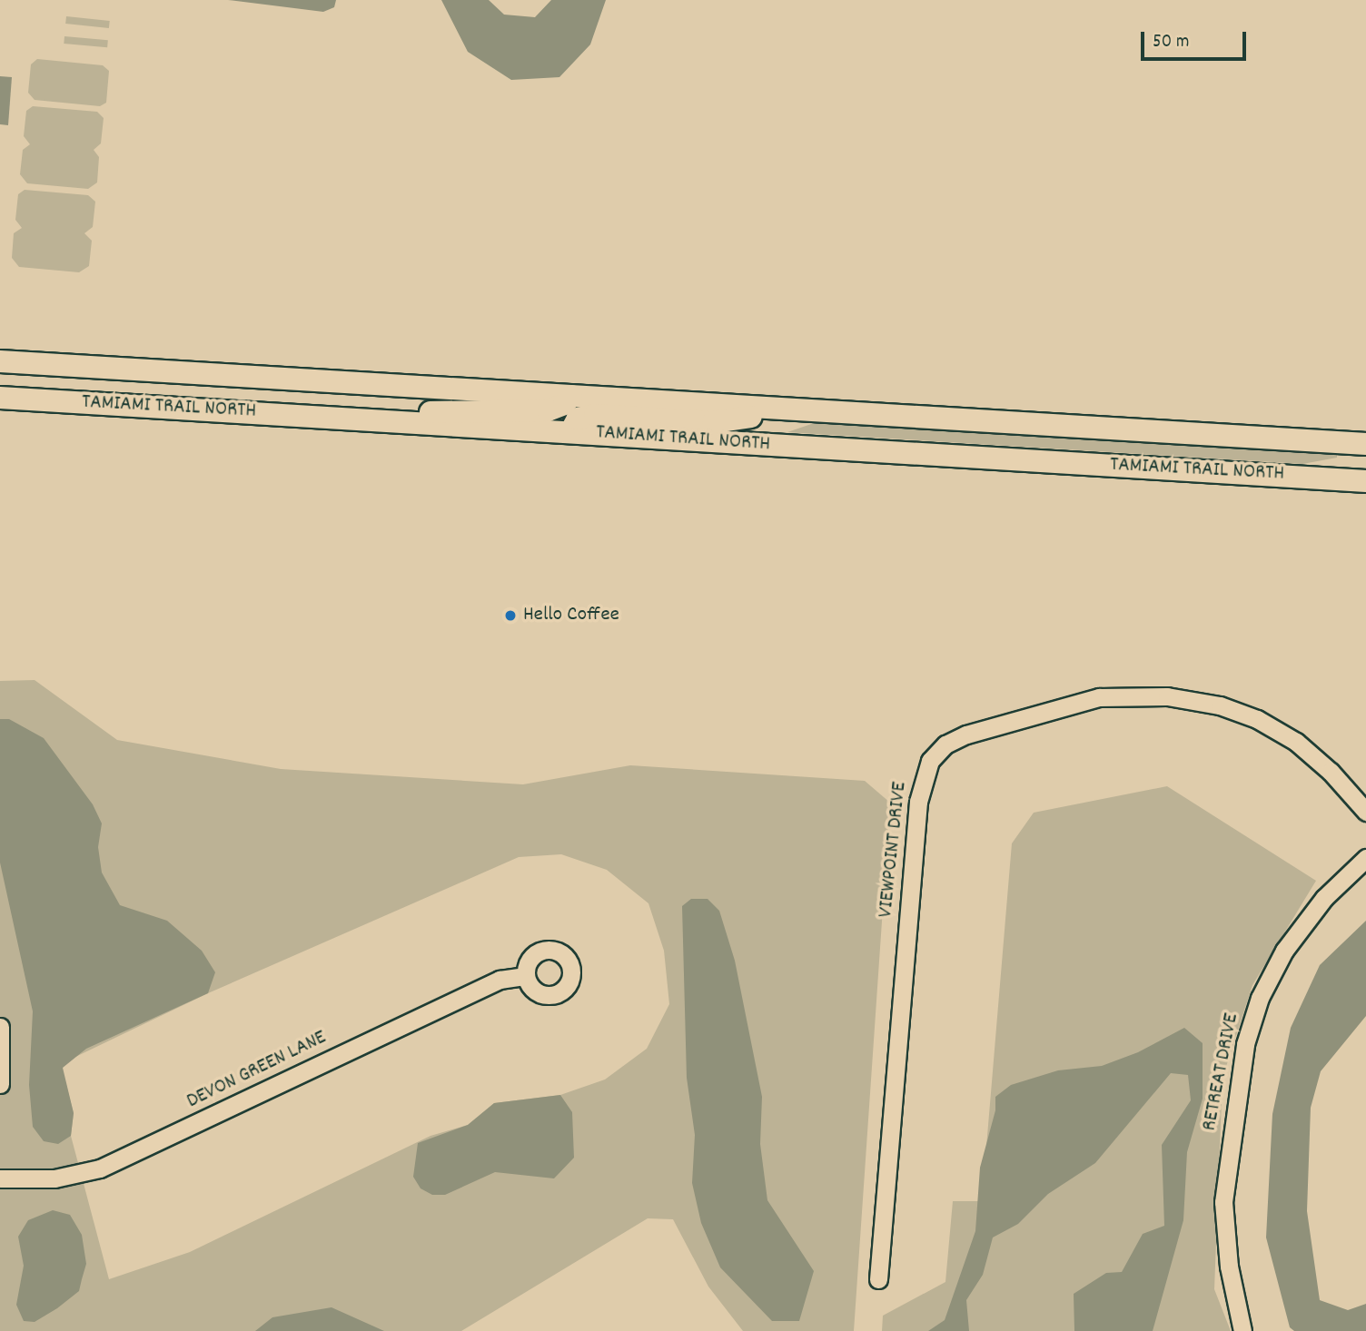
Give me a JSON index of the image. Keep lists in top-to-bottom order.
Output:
{
  "streets": {
    "main road": ["TAMIAMI TRAIL NORTH"],
    "street": ["VIEWPOINT DRIVE", "DEVON GREEN LANE", "RETREAT DRIVE"]
  },
  "places": ["Hello Coffee"],
  "scale_bar": "50 m"
}
